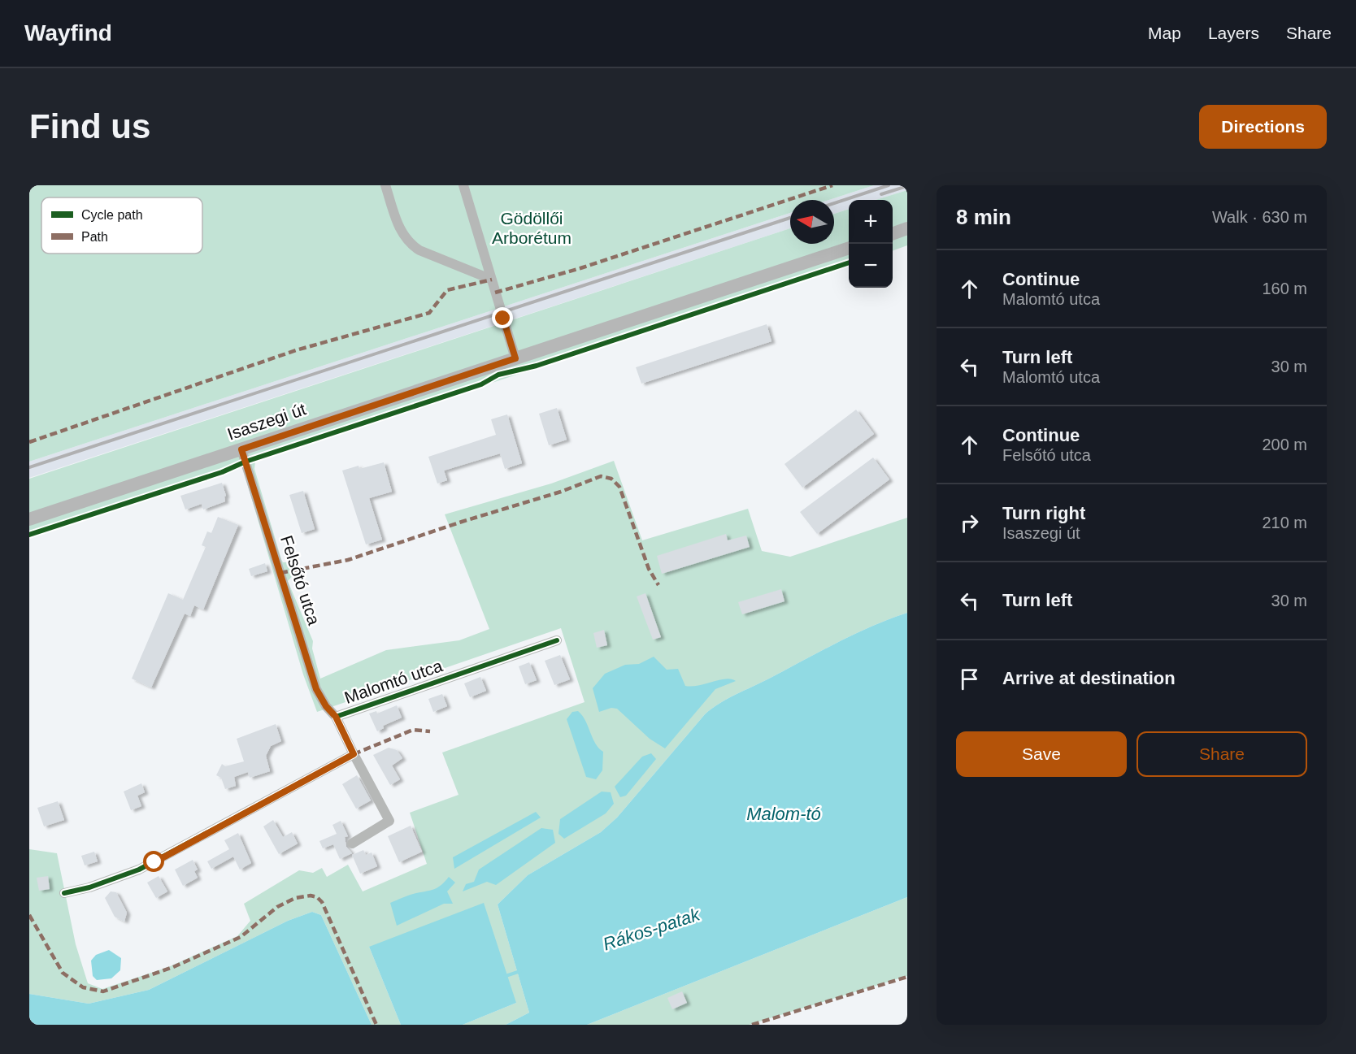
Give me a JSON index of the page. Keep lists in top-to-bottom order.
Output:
{
  "streets": {
    "main road": ["Isaszegi út"],
    "street": ["Felsőtó utca", "Malomtó utca"]
  },
  "crossings": [
    ["Isaszegi út", "Felsőtó utca"],
    ["Felsőtó utca", "Malomtó utca"]
  ],
  "water": ["Malom-tó", "Rákos-patak"],
  "parks": ["Gödöllői Arborétum"],
  "legend": ["Cycle path", "Path"],
  "north": "left",
  "page": {
    "header": "Wayfind",
    "nav": ["Map", "Layers", "Share"],
    "buttons": [
      "Directions",
      ["Save", "Share"]
    ],
    "title": "Find us",
    "heading": ["8 min", "Walk · 630 m"],
    "map_buttons": ["+", "−"],
    "list": [
      ["Continue", "Malomtó utca", "160 m"],
      ["Turn left", "Malomtó utca", "30 m"],
      ["Continue", "Felsőtó utca", "200 m"],
      ["Turn right", "Isaszegi út", "210 m"],
      ["Turn left", "30 m"],
      "Arrive at destination"
    ]
  }
}
